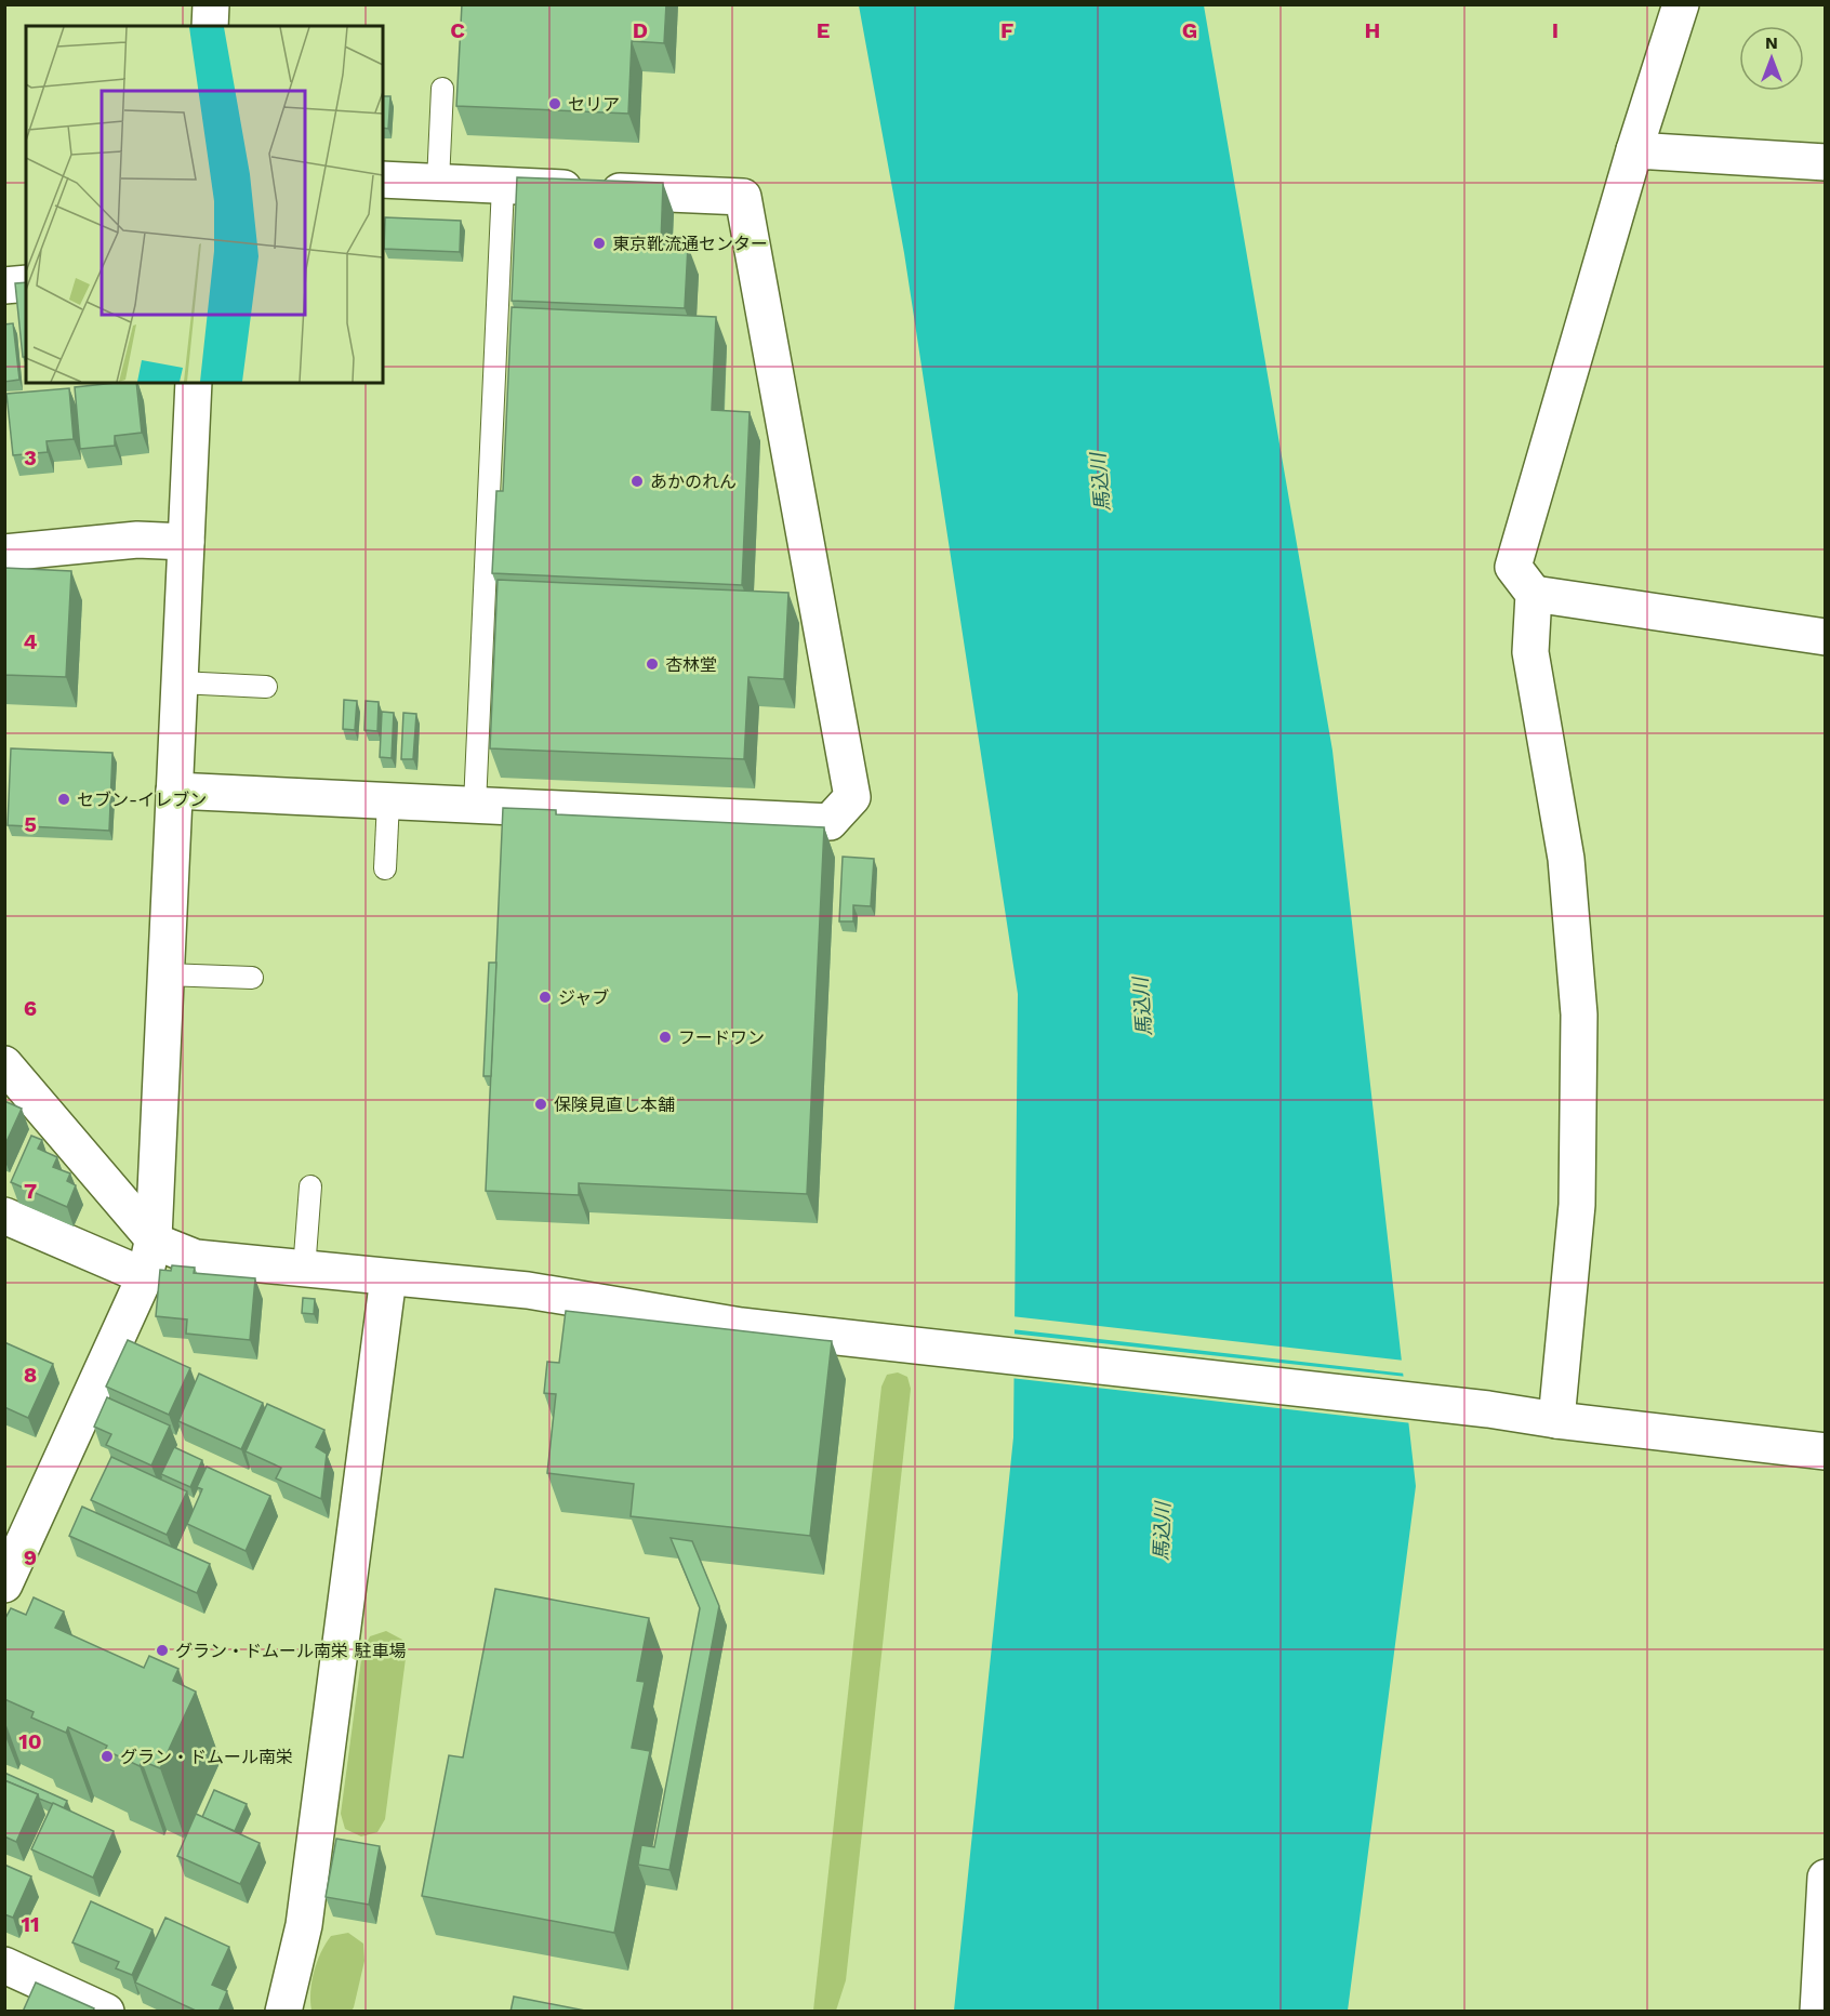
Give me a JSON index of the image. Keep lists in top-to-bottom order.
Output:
{
  "water": ["馬込川"],
  "places": [
    "セリア",
    "東京靴流通センター",
    "あかのれん",
    "杏林堂",
    "セブン-イレブン",
    "ジャブ",
    "フードワン",
    "保険見直し本舗",
    "グラン・ドムール南栄 駐車場",
    "グラン・ドムール南栄"
  ],
  "north": "top",
  "grid": {
    "columns": [
      "C",
      "D",
      "E",
      "F",
      "G",
      "H",
      "I"
    ],
    "rows": [
      "3",
      "4",
      "5",
      "6",
      "7",
      "8",
      "9",
      "10",
      "11"
    ]
  }
}
